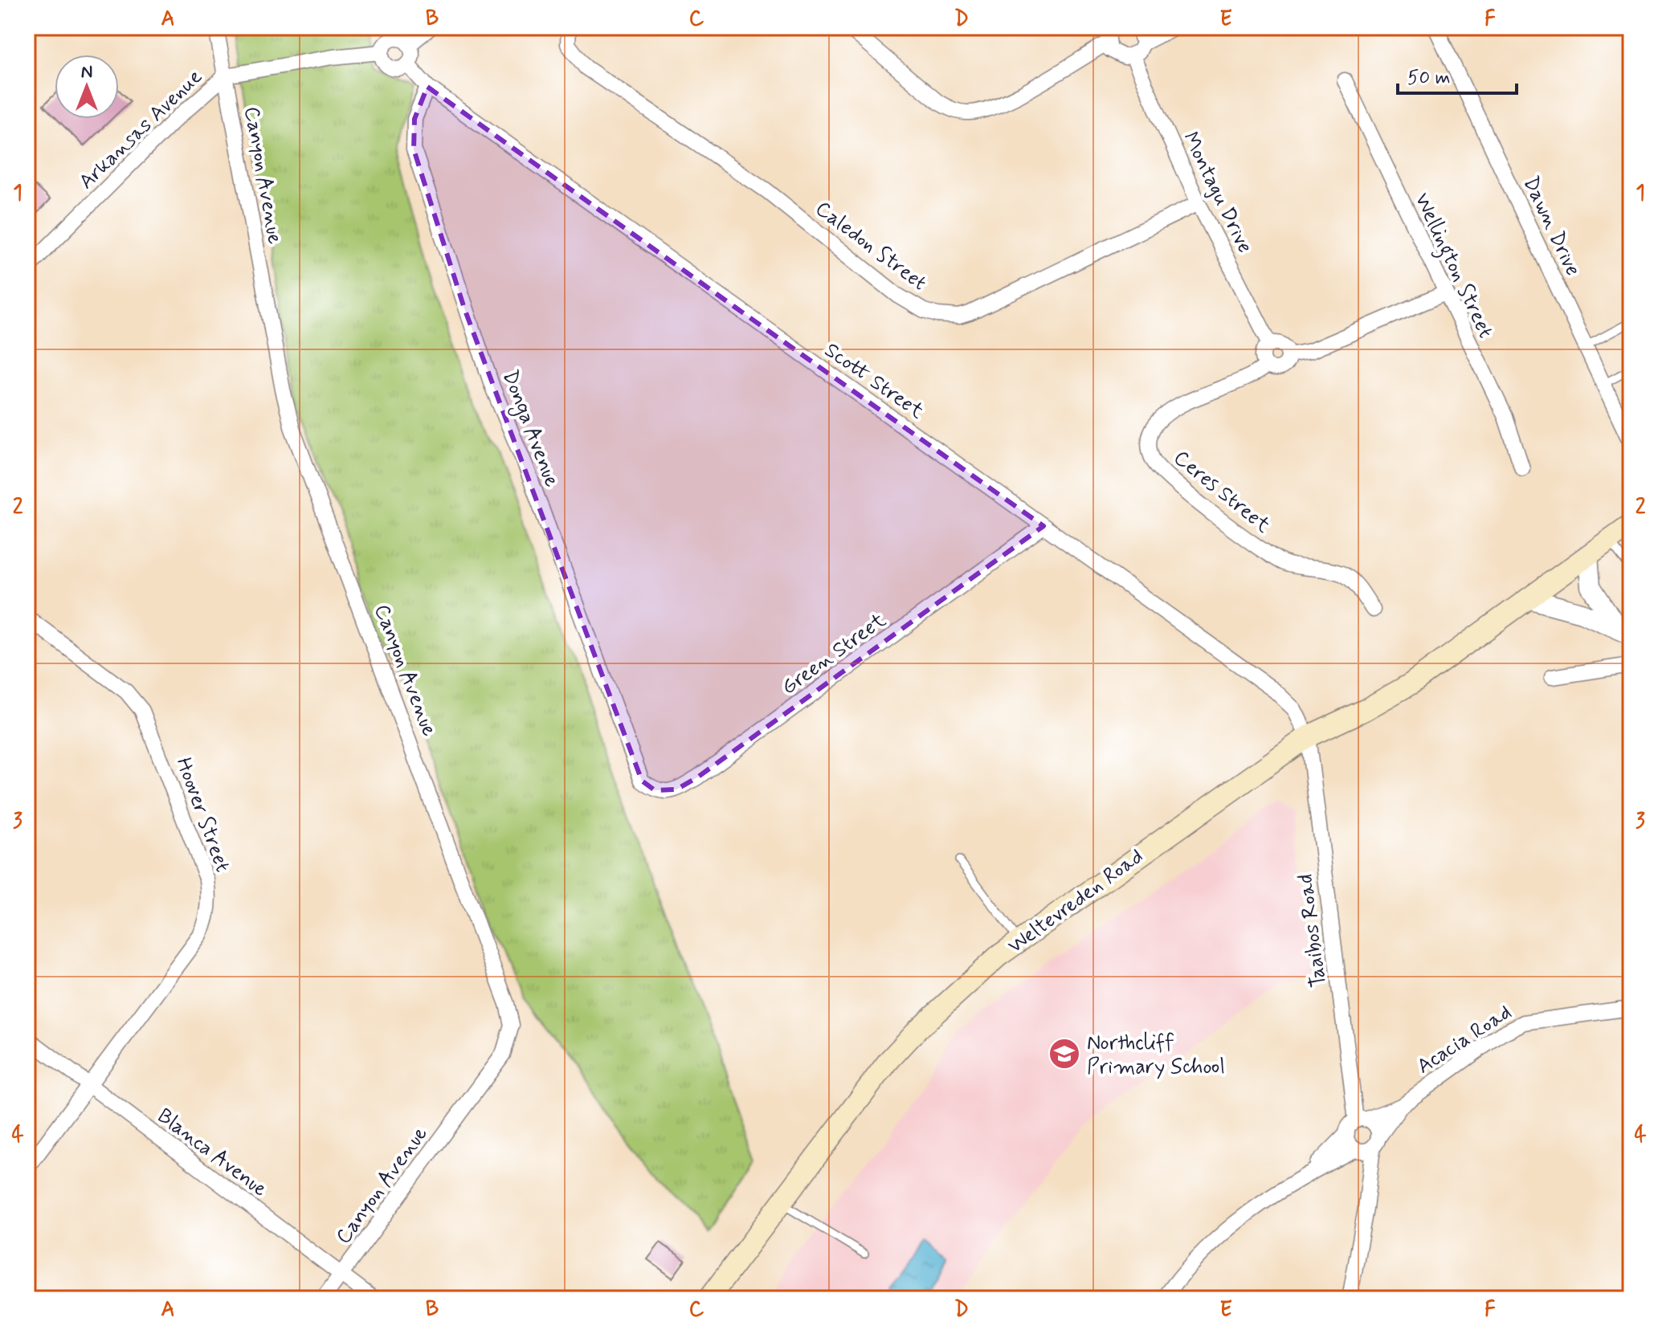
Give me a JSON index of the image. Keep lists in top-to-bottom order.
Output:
{
  "streets": {
    "main road": ["Weltevreden Road"],
    "street": [
      "Arkansas Avenue",
      "Canyon Avenue",
      "Montagu Drive",
      "Dawn Drive",
      "Caledon Street",
      "Wellington Street",
      "Scott Street",
      "Donga Avenue",
      "Ceres Street",
      "Green Street",
      "Hoover Street",
      "Taaibos Road",
      "Acacia Road",
      "Blanca Avenue"
    ]
  },
  "crossings": [
    ["Arkansas Avenue", "Canyon Avenue"],
    ["Arkansas Avenue", "Scott Street"],
    ["Canyon Avenue", "Blanca Avenue"],
    ["Montagu Drive", "Caledon Street"],
    ["Montagu Drive", "Ceres Street"],
    ["Scott Street", "Donga Avenue"],
    ["Scott Street", "Green Street"],
    ["Scott Street", "Weltevreden Road"],
    ["Scott Street", "Taaibos Road"],
    ["Donga Avenue", "Green Street"],
    ["Hoover Street", "Blanca Avenue"],
    ["Weltevreden Road", "Taaibos Road"],
    ["Taaibos Road", "Acacia Road"]
  ],
  "places": {
    "school or university": ["Northcliff Primary School"]
  },
  "scale_bar": "50 m",
  "north": "top",
  "grid": {
    "columns": [
      "A",
      "B",
      "C",
      "D",
      "E",
      "F"
    ],
    "rows": [
      "1",
      "2",
      "3",
      "4"
    ]
  }
}
